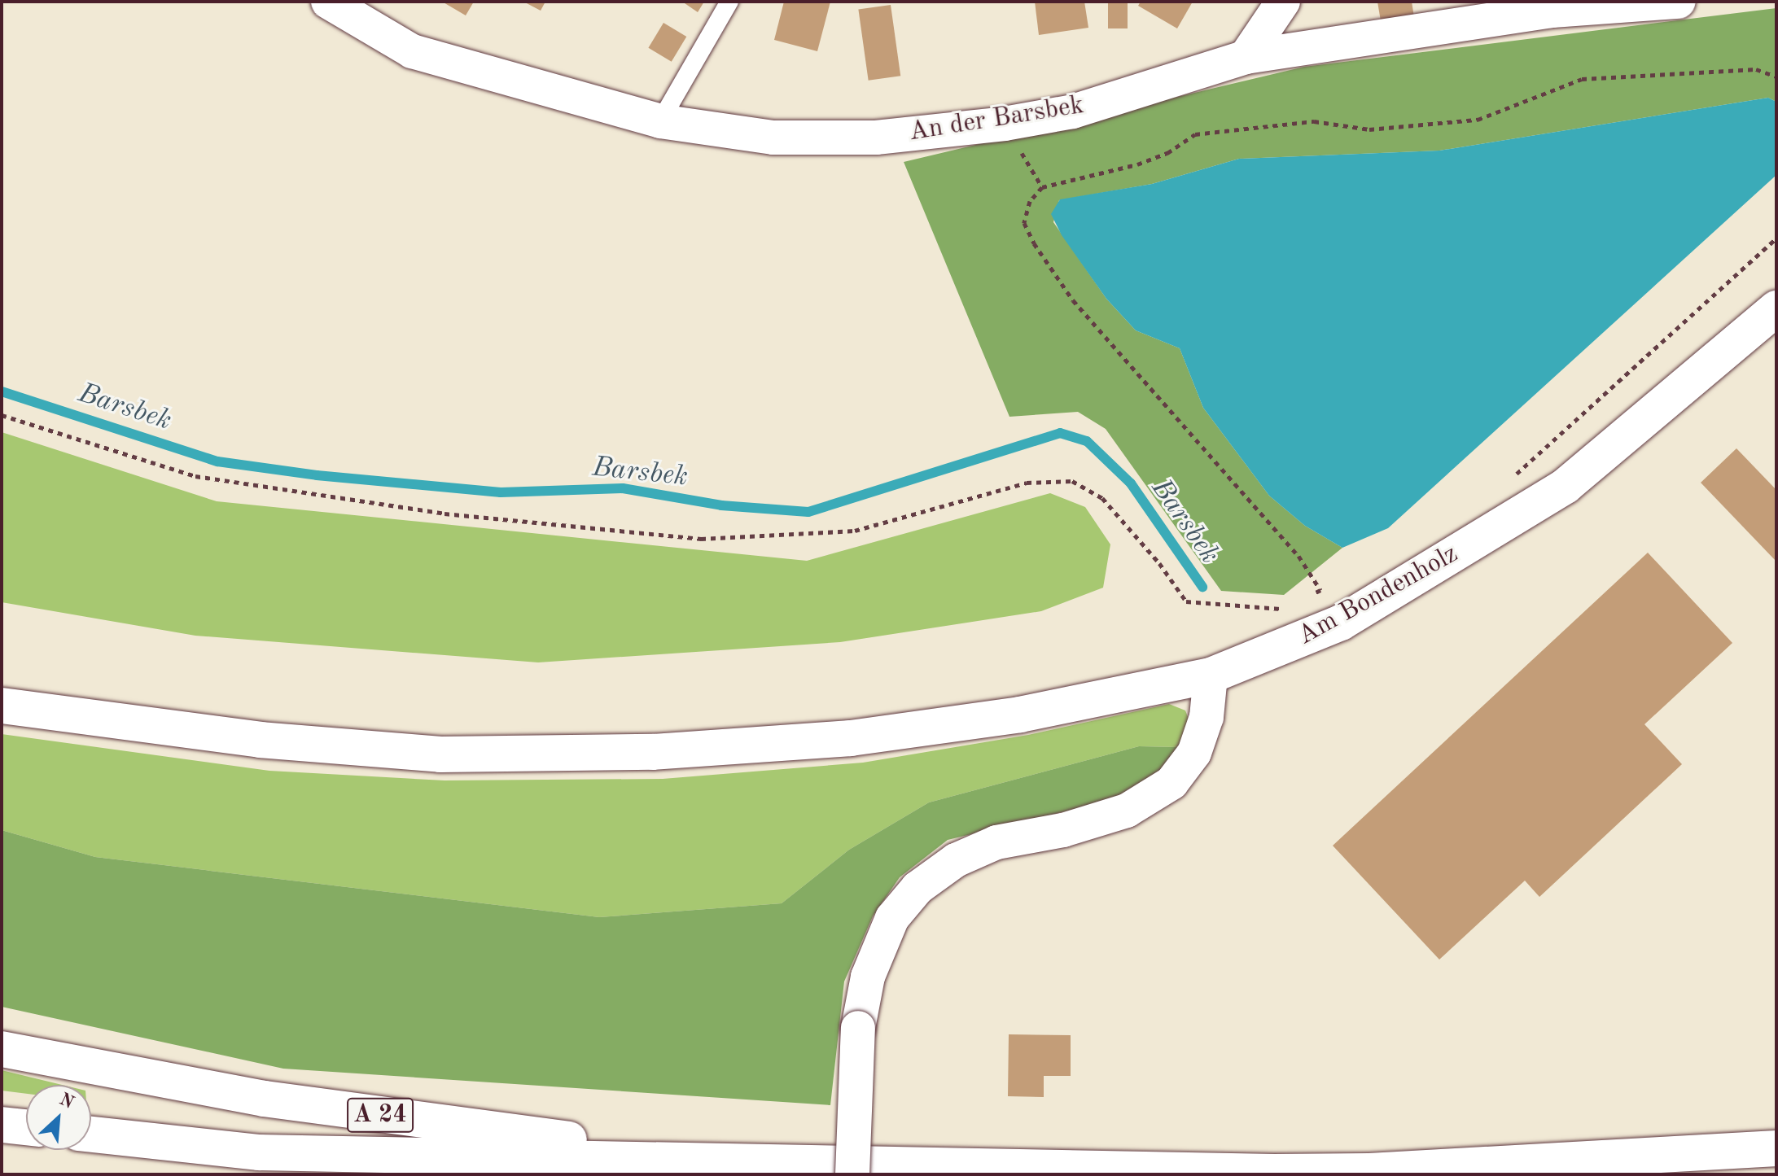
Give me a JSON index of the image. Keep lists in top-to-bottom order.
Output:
{
  "streets": {
    "main road": ["Am Bondenholz", "A 24"],
    "street": ["An der Barsbek"]
  },
  "water": ["Barsbek"],
  "north": "top right"
}
